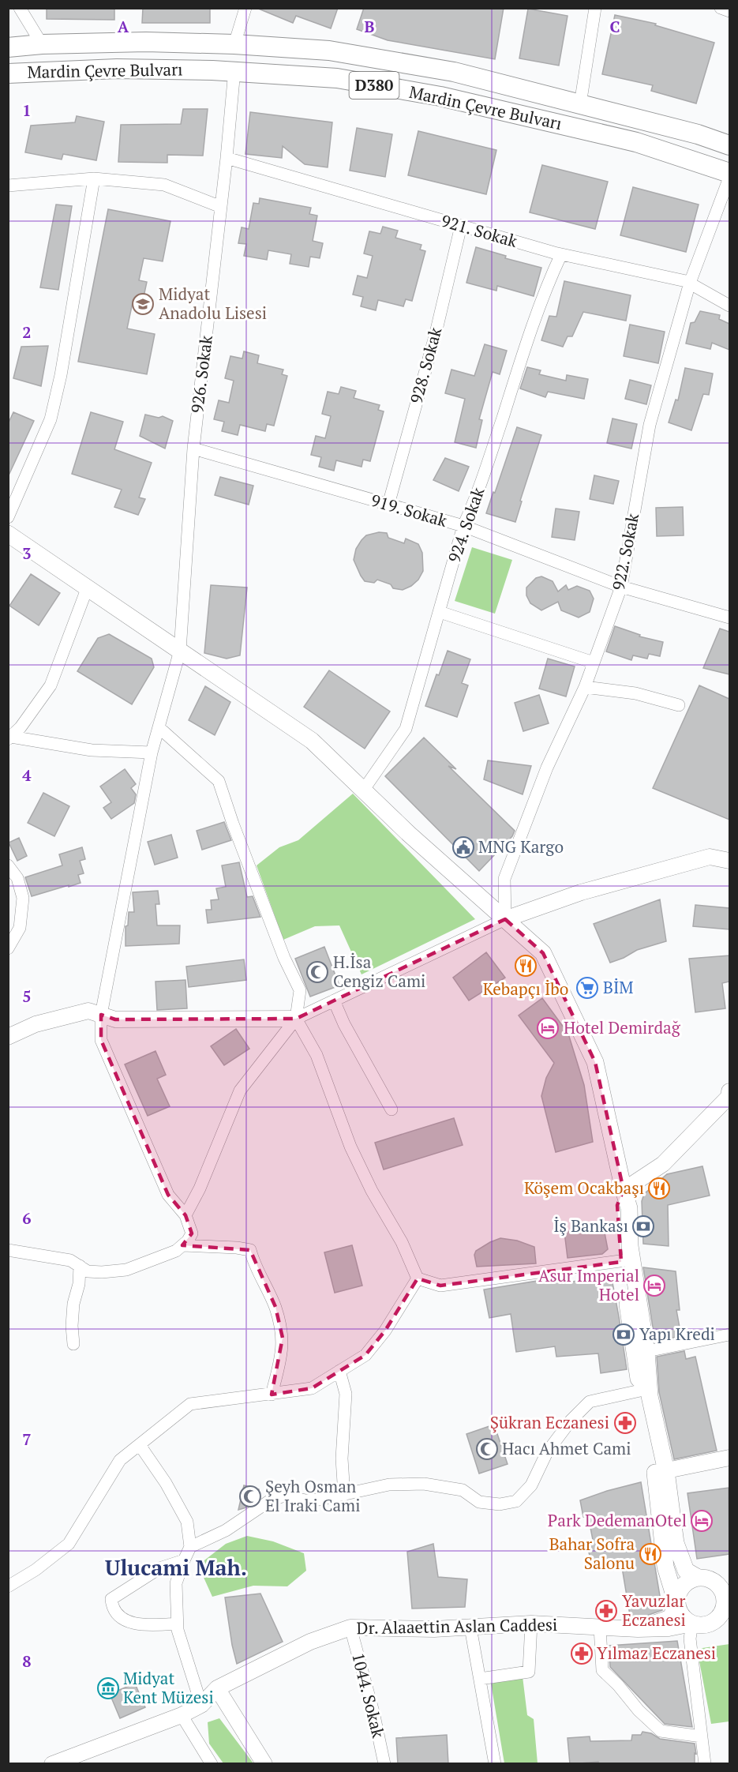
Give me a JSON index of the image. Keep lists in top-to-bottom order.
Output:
{
  "streets": {
    "main road": ["Mardin Çevre Bulvarı", "D380"],
    "street": [
      "921. Sokak",
      "928. Sokak",
      "926. Sokak",
      "919. Sokak",
      "924. Sokak",
      "922. Sokak",
      "Dr. Alaaettin Aslan Caddesi",
      "1044. Sokak"
    ]
  },
  "crossings": [
    ["Mardin Çevre Bulvarı", "926. Sokak"],
    ["921. Sokak", "928. Sokak"],
    ["921. Sokak", "926. Sokak"],
    ["921. Sokak", "924. Sokak"],
    ["921. Sokak", "922. Sokak"],
    ["928. Sokak", "919. Sokak"],
    ["926. Sokak", "919. Sokak"],
    ["919. Sokak", "924. Sokak"],
    ["919. Sokak", "922. Sokak"],
    ["Dr. Alaaettin Aslan Caddesi", "1044. Sokak"]
  ],
  "districts": ["Ulucami Mah."],
  "places": {
    "school or university": ["Midyat Anadolu Lisesi"],
    "public building": ["MNG Kargo"],
    "restaurant": ["Kebapçı İbo", "Köşem Ocakbaşı", "Bahar Sofra Salonu"],
    "mosque": ["H.İsa Cengiz Cami", "Hacı Ahmet Cami", "Şeyh Osman El Iraki Cami"],
    "supermarket": ["BİM"],
    "hotel": ["Hotel Demirdağ", "Asur Imperial Hotel", "Park DedemanOtel"],
    "bank": ["İş Bankası", "Yapı Kredi"],
    "pharmacy": ["Şükran Eczanesi", "Yavuzlar Eczanesi", "Yılmaz Eczanesi"],
    "museum": ["Midyat Kent Müzesi"]
  },
  "grid": {
    "columns": ["A", "B", "C"],
    "rows": [
      "1",
      "2",
      "3",
      "4",
      "5",
      "6",
      "7",
      "8"
    ]
  }
}
